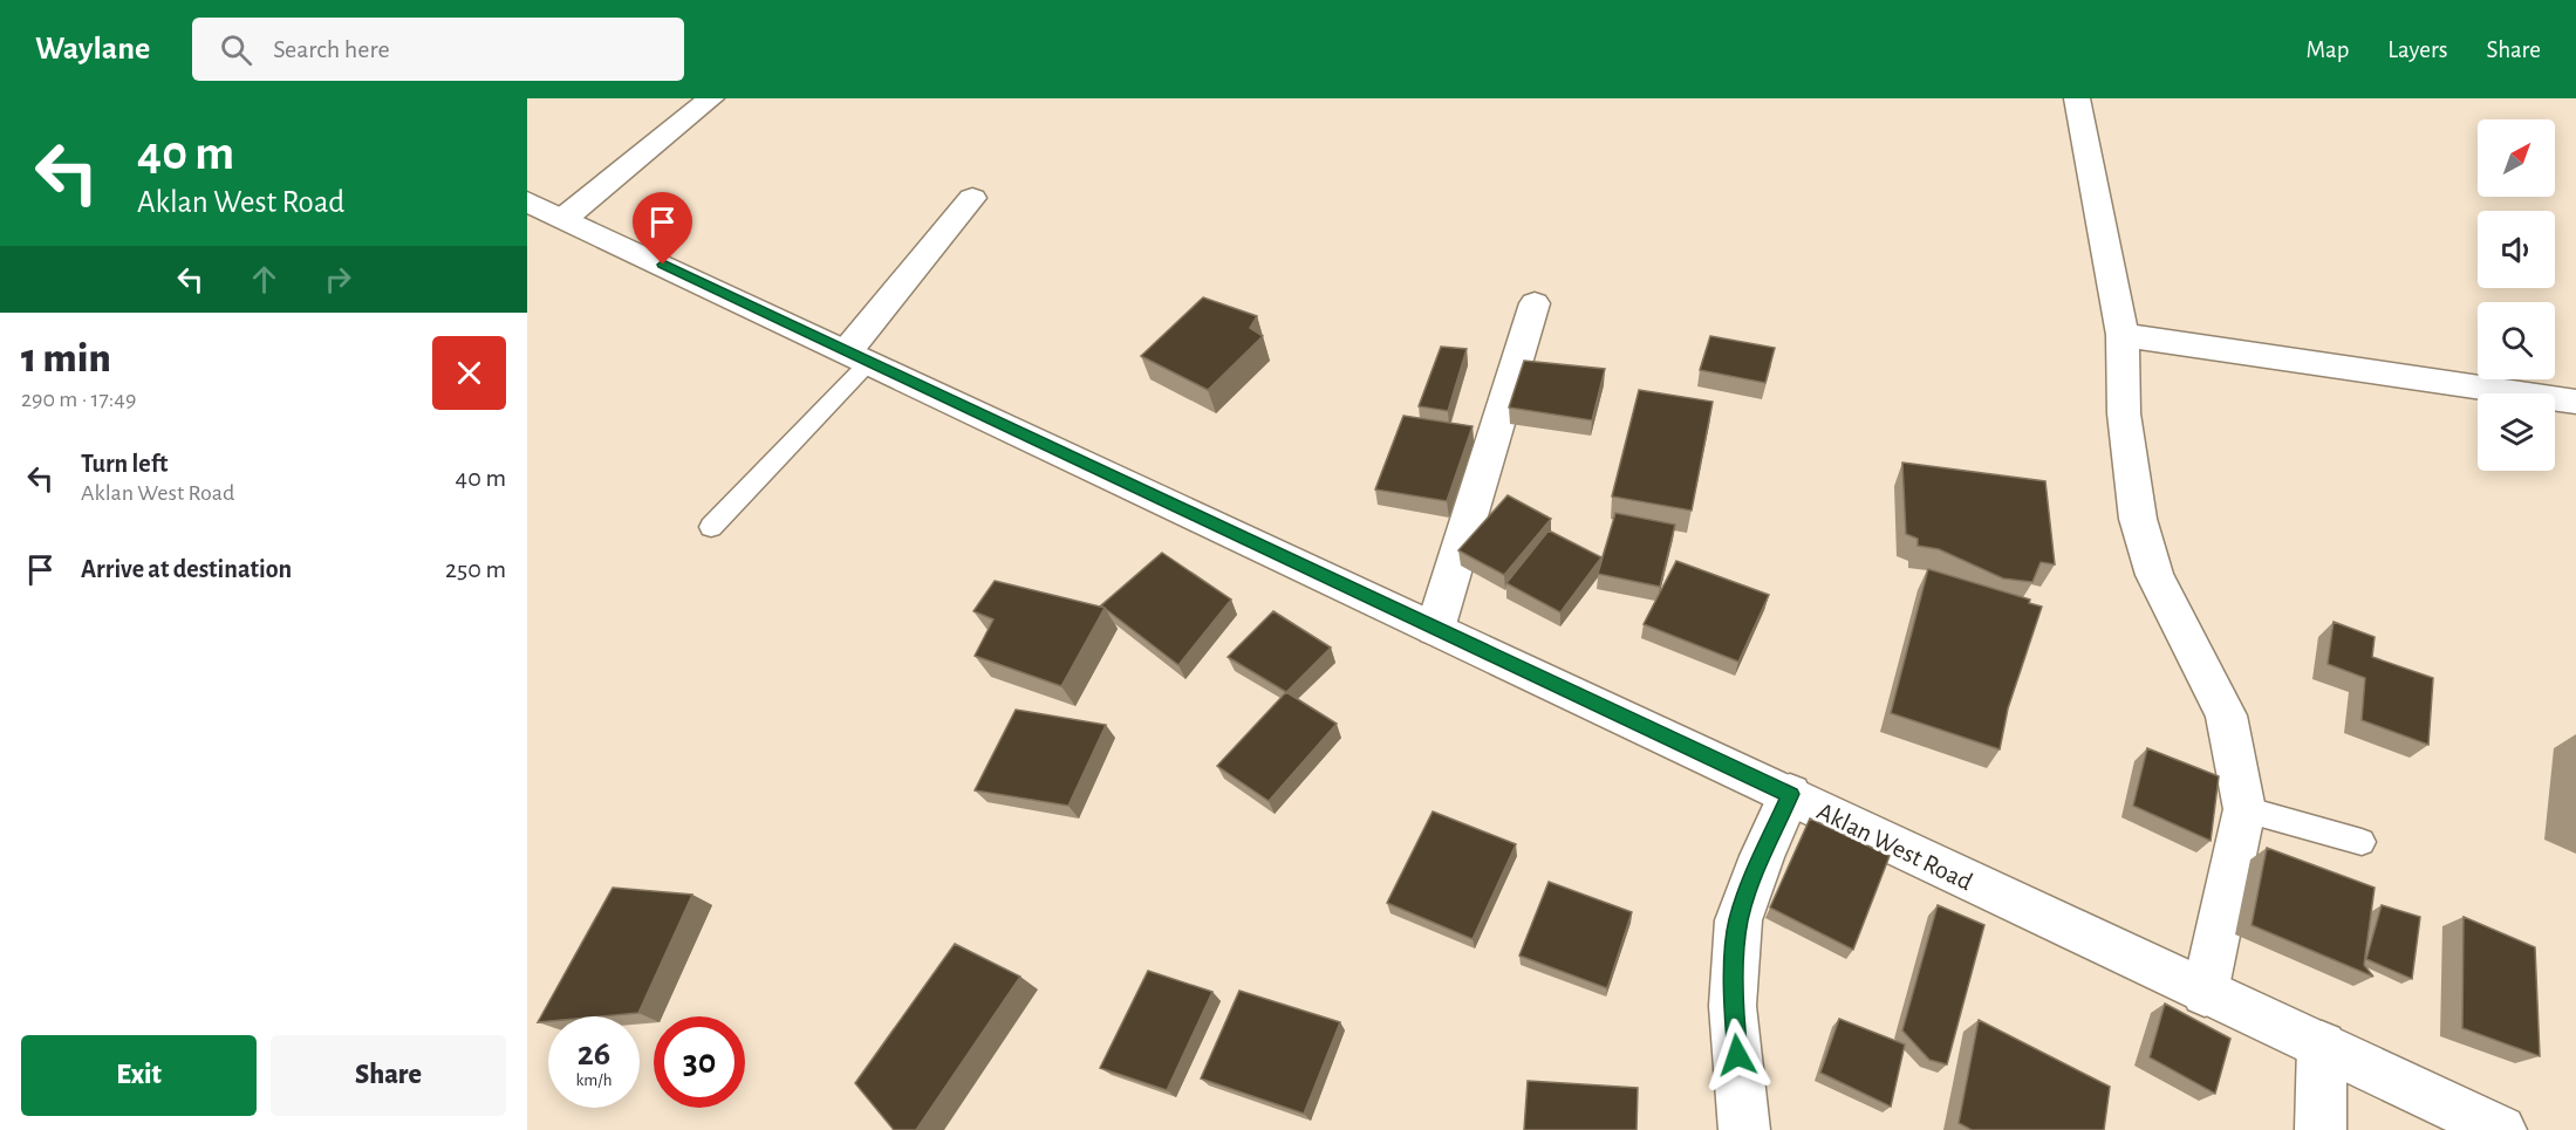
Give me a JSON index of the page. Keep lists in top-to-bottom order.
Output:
{
  "streets": {
    "street": ["Aklan West Road"]
  },
  "north": "top right",
  "page": {
    "header": "Waylane",
    "search": "Search here",
    "nav": ["Map", "Layers", "Share"],
    "turn": ["40 m", "Aklan West Road"],
    "heading": ["1 min", "290 m · 17:49"],
    "list": [
      {
        "name": "Turn left",
        "note": "Aklan West Road",
        "value": "40 m"
      },
      {
        "name": "Arrive at destination",
        "value": "250 m"
      }
    ],
    "speed": "26 km/h",
    "limit": "30",
    "buttons": ["Exit", "Share"]
  }
}
